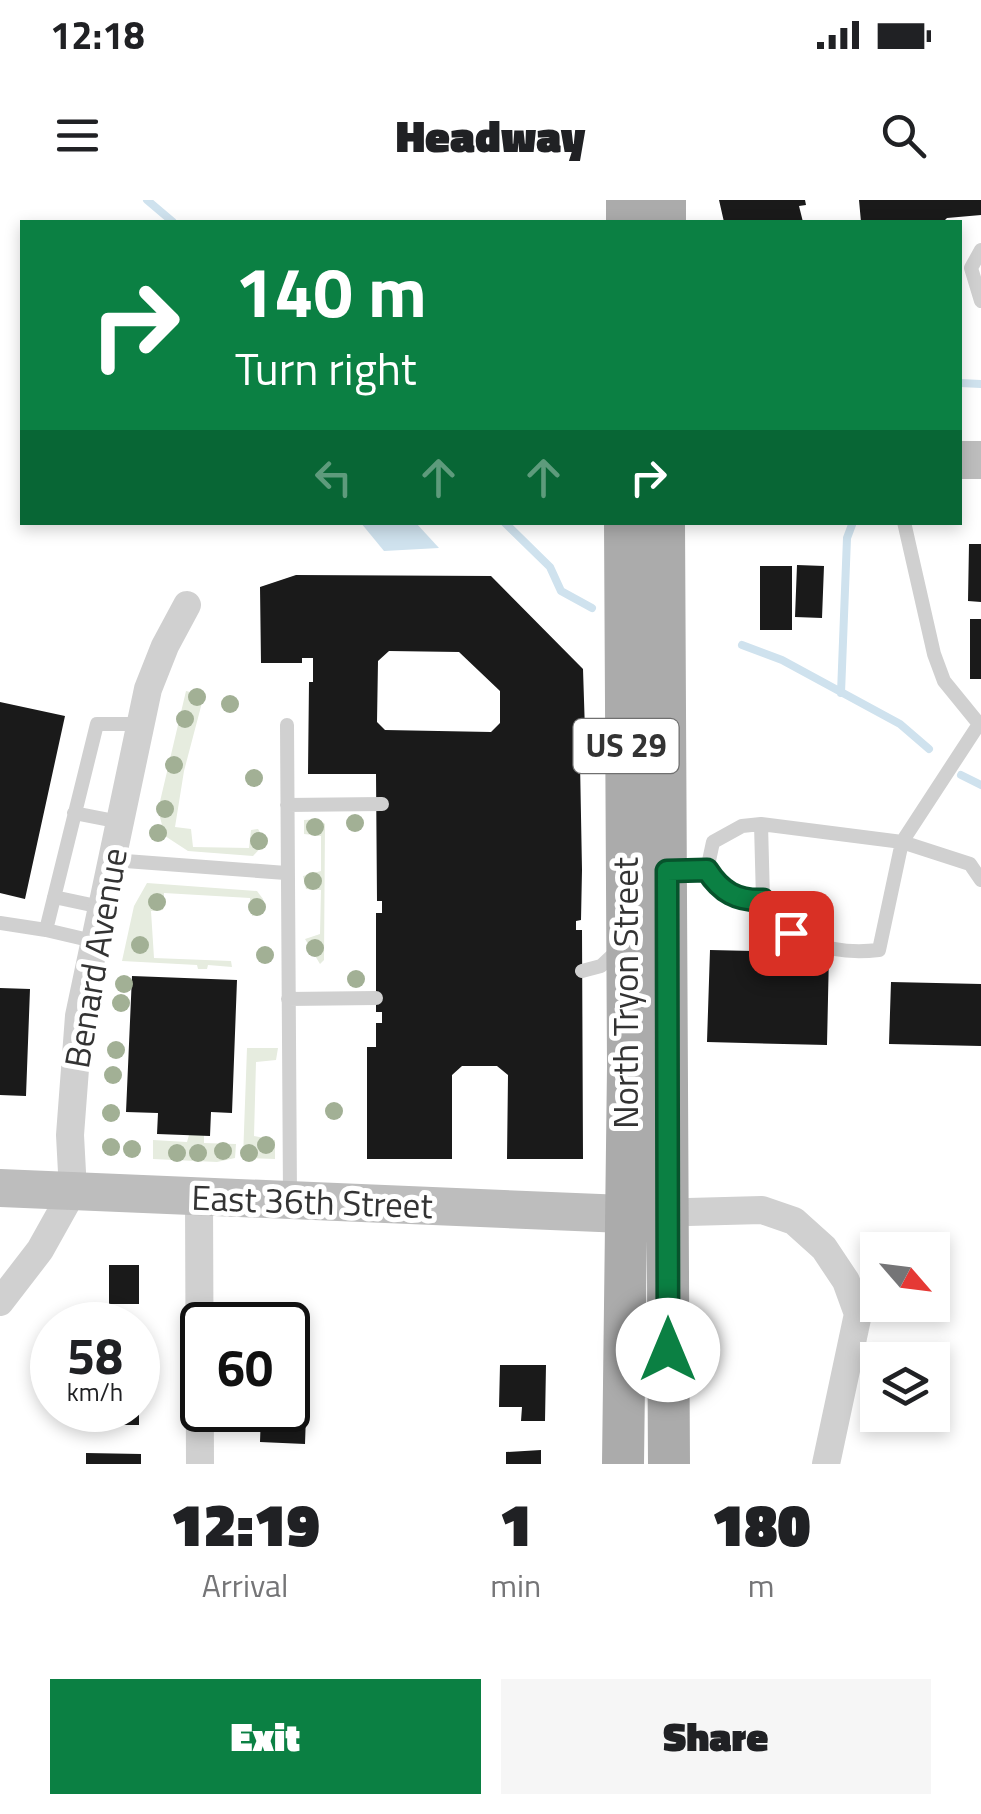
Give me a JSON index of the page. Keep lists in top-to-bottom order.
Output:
{
  "streets": {
    "main road": ["US 29", "North Tryon Street"],
    "street": ["Benard Avenue", "East 36th Street"]
  },
  "crossings": [
    ["Benard Avenue", "East 36th Street"],
    ["North Tryon Street", "East 36th Street"]
  ],
  "north": "bottom right",
  "page": {
    "status": "12:18",
    "header": "Headway",
    "turn": ["140 m", "Turn right"],
    "speed": "58 km/h",
    "limit": "60",
    "eta": [
      "12:19",
      "Arrival",
      "1",
      "min",
      "180",
      "m"
    ],
    "buttons": ["Exit", "Share"]
  }
}
